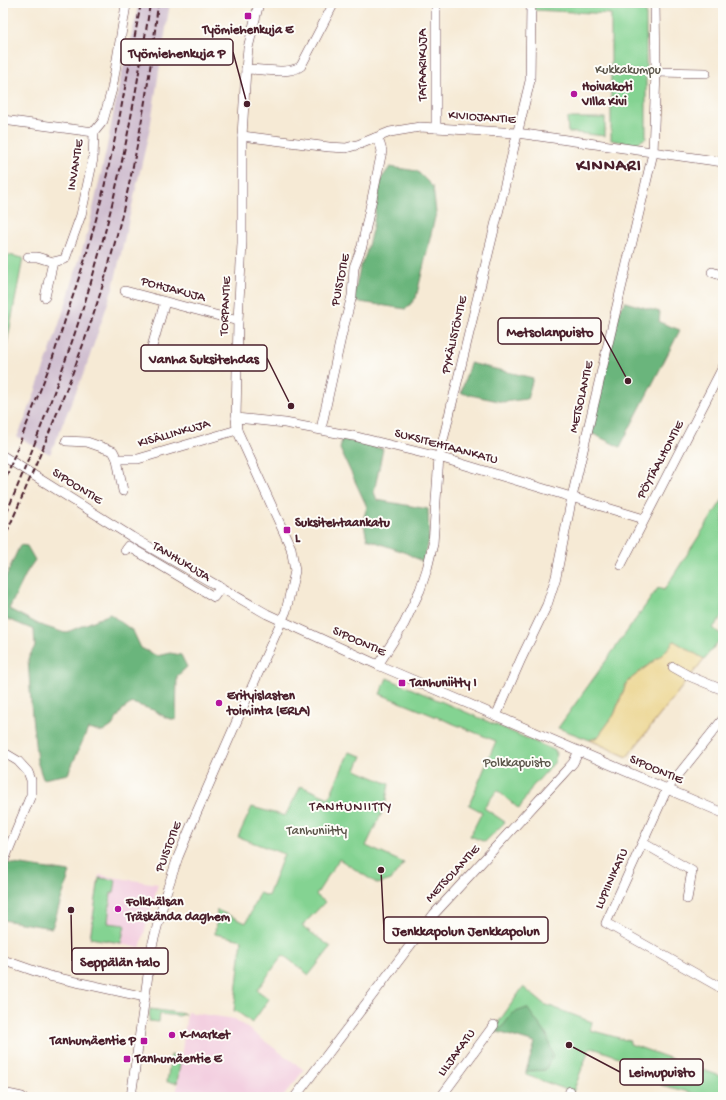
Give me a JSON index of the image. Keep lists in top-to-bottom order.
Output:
{
  "streets": {
    "street": [
      "TATAARIKUJA",
      "KIVIOJANTIE",
      "INVANTIE",
      "PUISTOTIE",
      "POHJAKUJA",
      "TORPANTIE",
      "PYKÄLISTÖNTIE",
      "METSOLANTIE",
      "KISÄLLINKUJA",
      "SUKSITEHTAANKATU",
      "PÖYTÄALHONTIE",
      "SIPOONTIE",
      "TANHUKUJA",
      "LUPIINIKATU",
      "LILJAKATU"
    ]
  },
  "crossings": [
    ["TATAARIKUJA", "KIVIOJANTIE"],
    ["KIVIOJANTIE", "PUISTOTIE"],
    ["KIVIOJANTIE", "TORPANTIE"],
    ["KIVIOJANTIE", "PYKÄLISTÖNTIE"],
    ["KIVIOJANTIE", "METSOLANTIE"],
    ["PUISTOTIE", "TORPANTIE"],
    ["PUISTOTIE", "SUKSITEHTAANKATU"],
    ["PUISTOTIE", "SIPOONTIE"],
    ["POHJAKUJA", "TORPANTIE"],
    ["TORPANTIE", "KISÄLLINKUJA"],
    ["TORPANTIE", "SUKSITEHTAANKATU"],
    ["TORPANTIE", "SIPOONTIE"],
    ["PYKÄLISTÖNTIE", "SUKSITEHTAANKATU"],
    ["PYKÄLISTÖNTIE", "SIPOONTIE"],
    ["METSOLANTIE", "SUKSITEHTAANKATU"],
    ["METSOLANTIE", "SIPOONTIE"],
    ["SUKSITEHTAANKATU", "PÖYTÄALHONTIE"],
    ["SIPOONTIE", "TANHUKUJA"],
    ["SIPOONTIE", "LUPIINIKATU"]
  ],
  "districts": ["KINNARI", "TANHUNIITTY"],
  "parks": ["Kukkakumpu", "Polkkapuisto", "Tanhuniitty"],
  "places": {
    "transit": [
      "Työmiehenkuja E",
      "Suksitehtaankatu L",
      "Tanhuniitty I",
      "Tanhumäentie P",
      "Tanhumäentie E"
    ],
    "other": [
      "Hoivakoti VIlla Kivi",
      "Työmiehenkuja P",
      "Metsolanpuisto",
      "Vanha Suksitehdas",
      "Erityislasten toiminta (ERLA)",
      "Jenkkapolun Jenkkapolun",
      "Folkhälsan Träskända daghem",
      "Seppälän talo",
      "K-Market",
      "Leimupuisto"
    ]
  }
}
